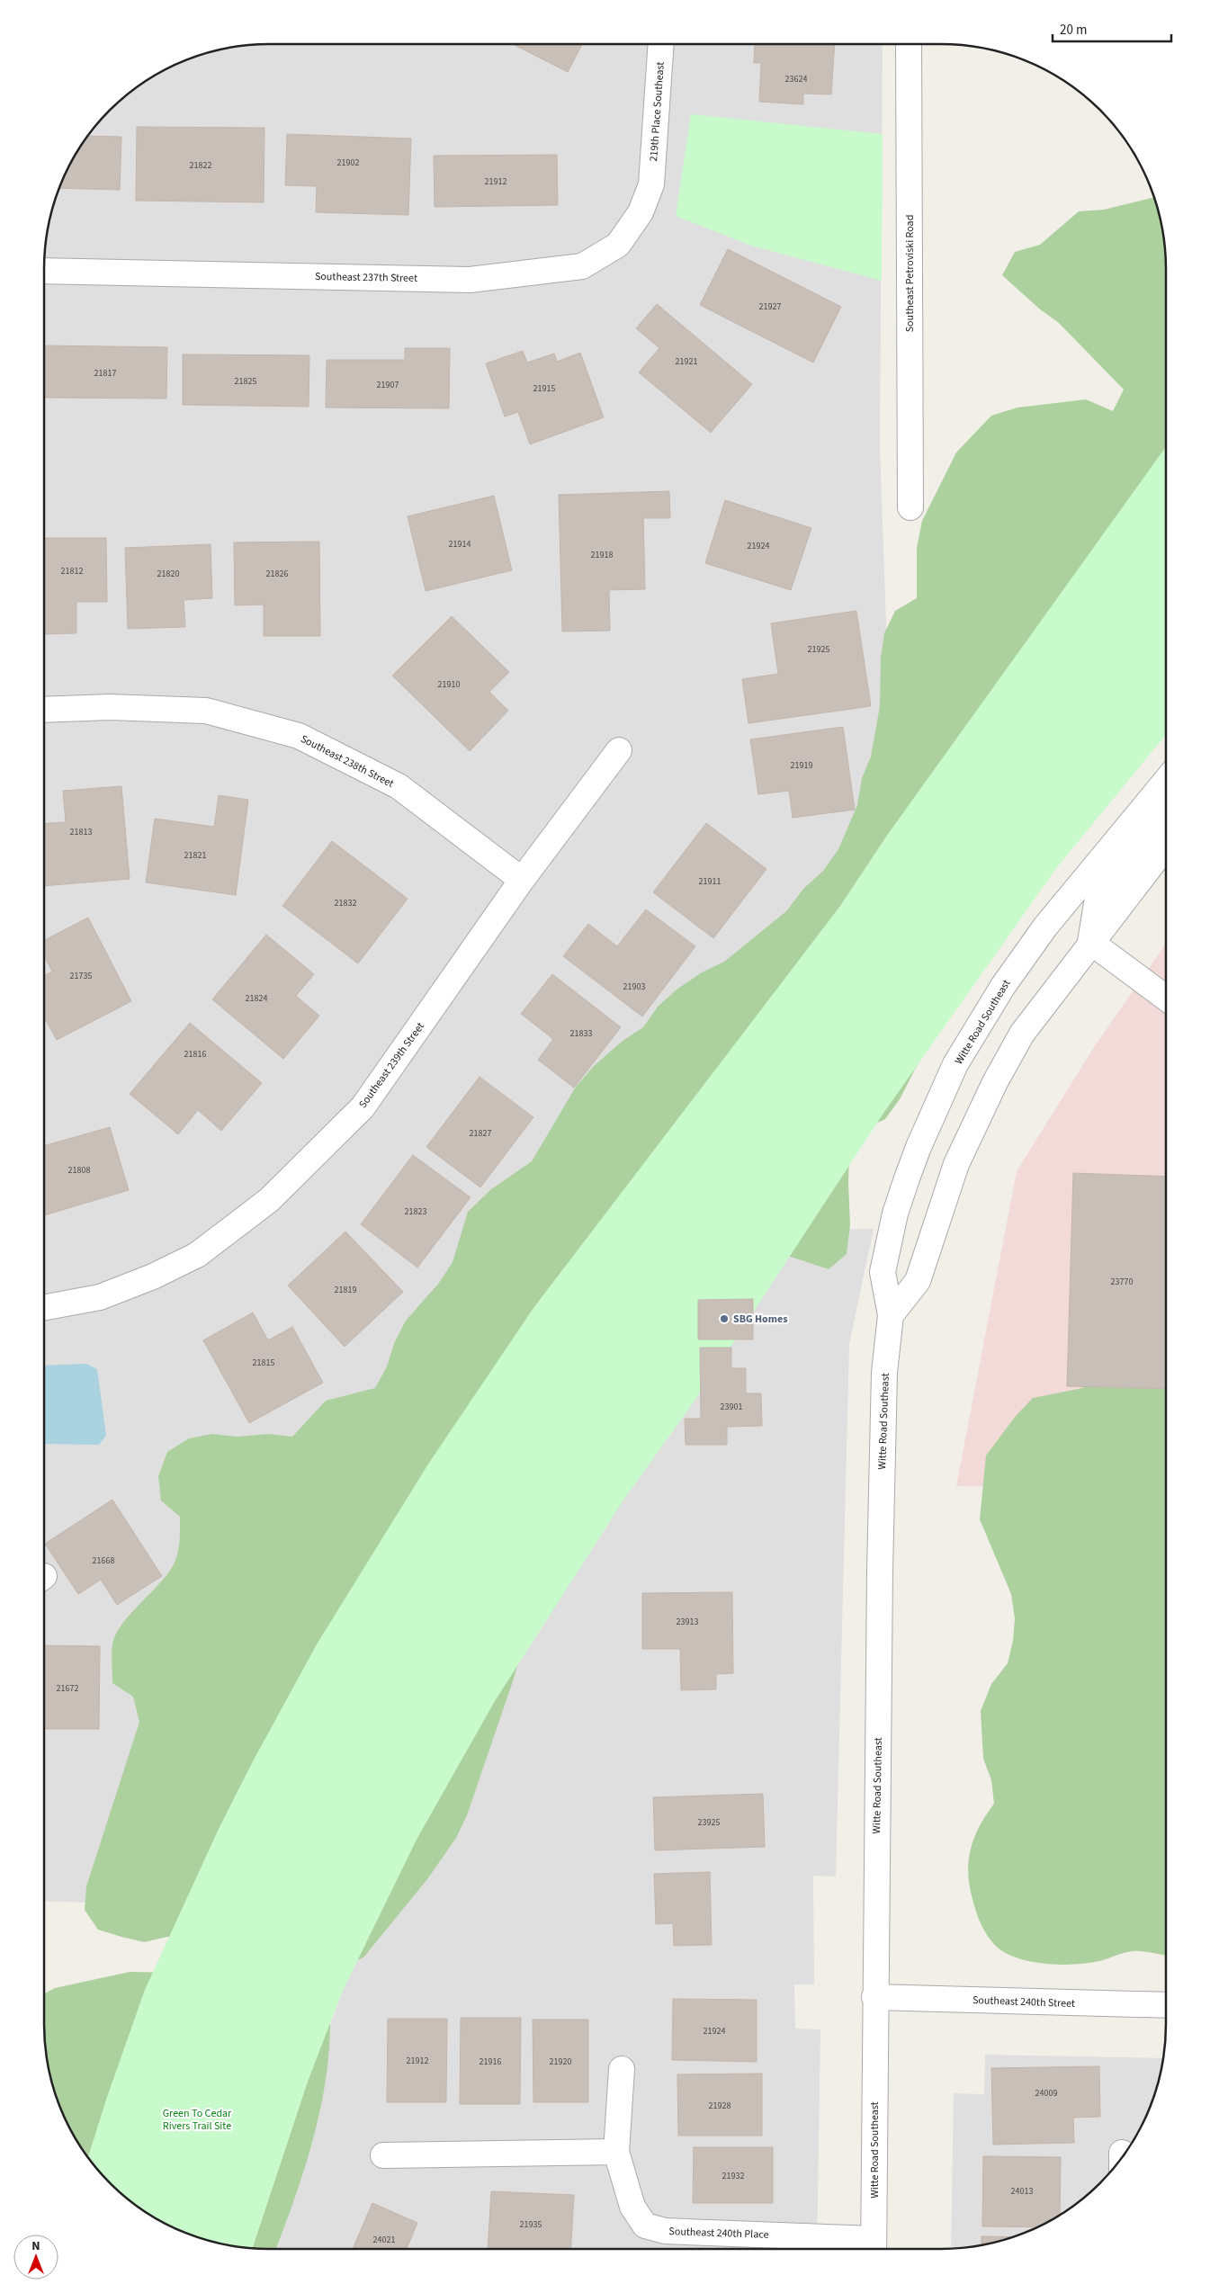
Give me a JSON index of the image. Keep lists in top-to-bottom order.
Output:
{
  "streets": {
    "street": [
      "219th Place Southeast",
      "Southeast Petroviski Road",
      "Southeast 237th Street",
      "Southeast 238th Street",
      "Witte Road Southeast",
      "Southeast 239th Street",
      "Southeast 240th Street",
      "Southeast 240th Place"
    ]
  },
  "crossings": [
    ["219th Place Southeast", "Southeast 237th Street"],
    ["Southeast 238th Street", "Southeast 239th Street"],
    ["Witte Road Southeast", "Southeast 240th Street"],
    ["Witte Road Southeast", "Southeast 240th Place"]
  ],
  "parks": ["Green To Cedar Rivers Trail Site"],
  "places": ["SBG Homes"],
  "house_numbers": [
    "23624",
    "21902",
    "21822",
    "21912",
    "21927",
    "21921",
    "21817",
    "21825",
    "21907",
    "21915",
    "21914",
    "21924",
    "21918",
    "21812",
    "21820",
    "21826",
    "21925",
    "21910",
    "21919",
    "21813",
    "21821",
    "21911",
    "21832",
    "21735",
    "21903",
    "21824",
    "21833",
    "21816",
    "21827",
    "21808",
    "21823",
    "23770",
    "21819",
    "21815",
    "23901",
    "21668",
    "23913",
    "21672",
    "23925",
    "21924",
    "21912",
    "21916",
    "21920",
    "24009",
    "21928",
    "21932",
    "24013",
    "21935",
    "24021"
  ],
  "scale_bar": "20 m",
  "north": "top"
}
